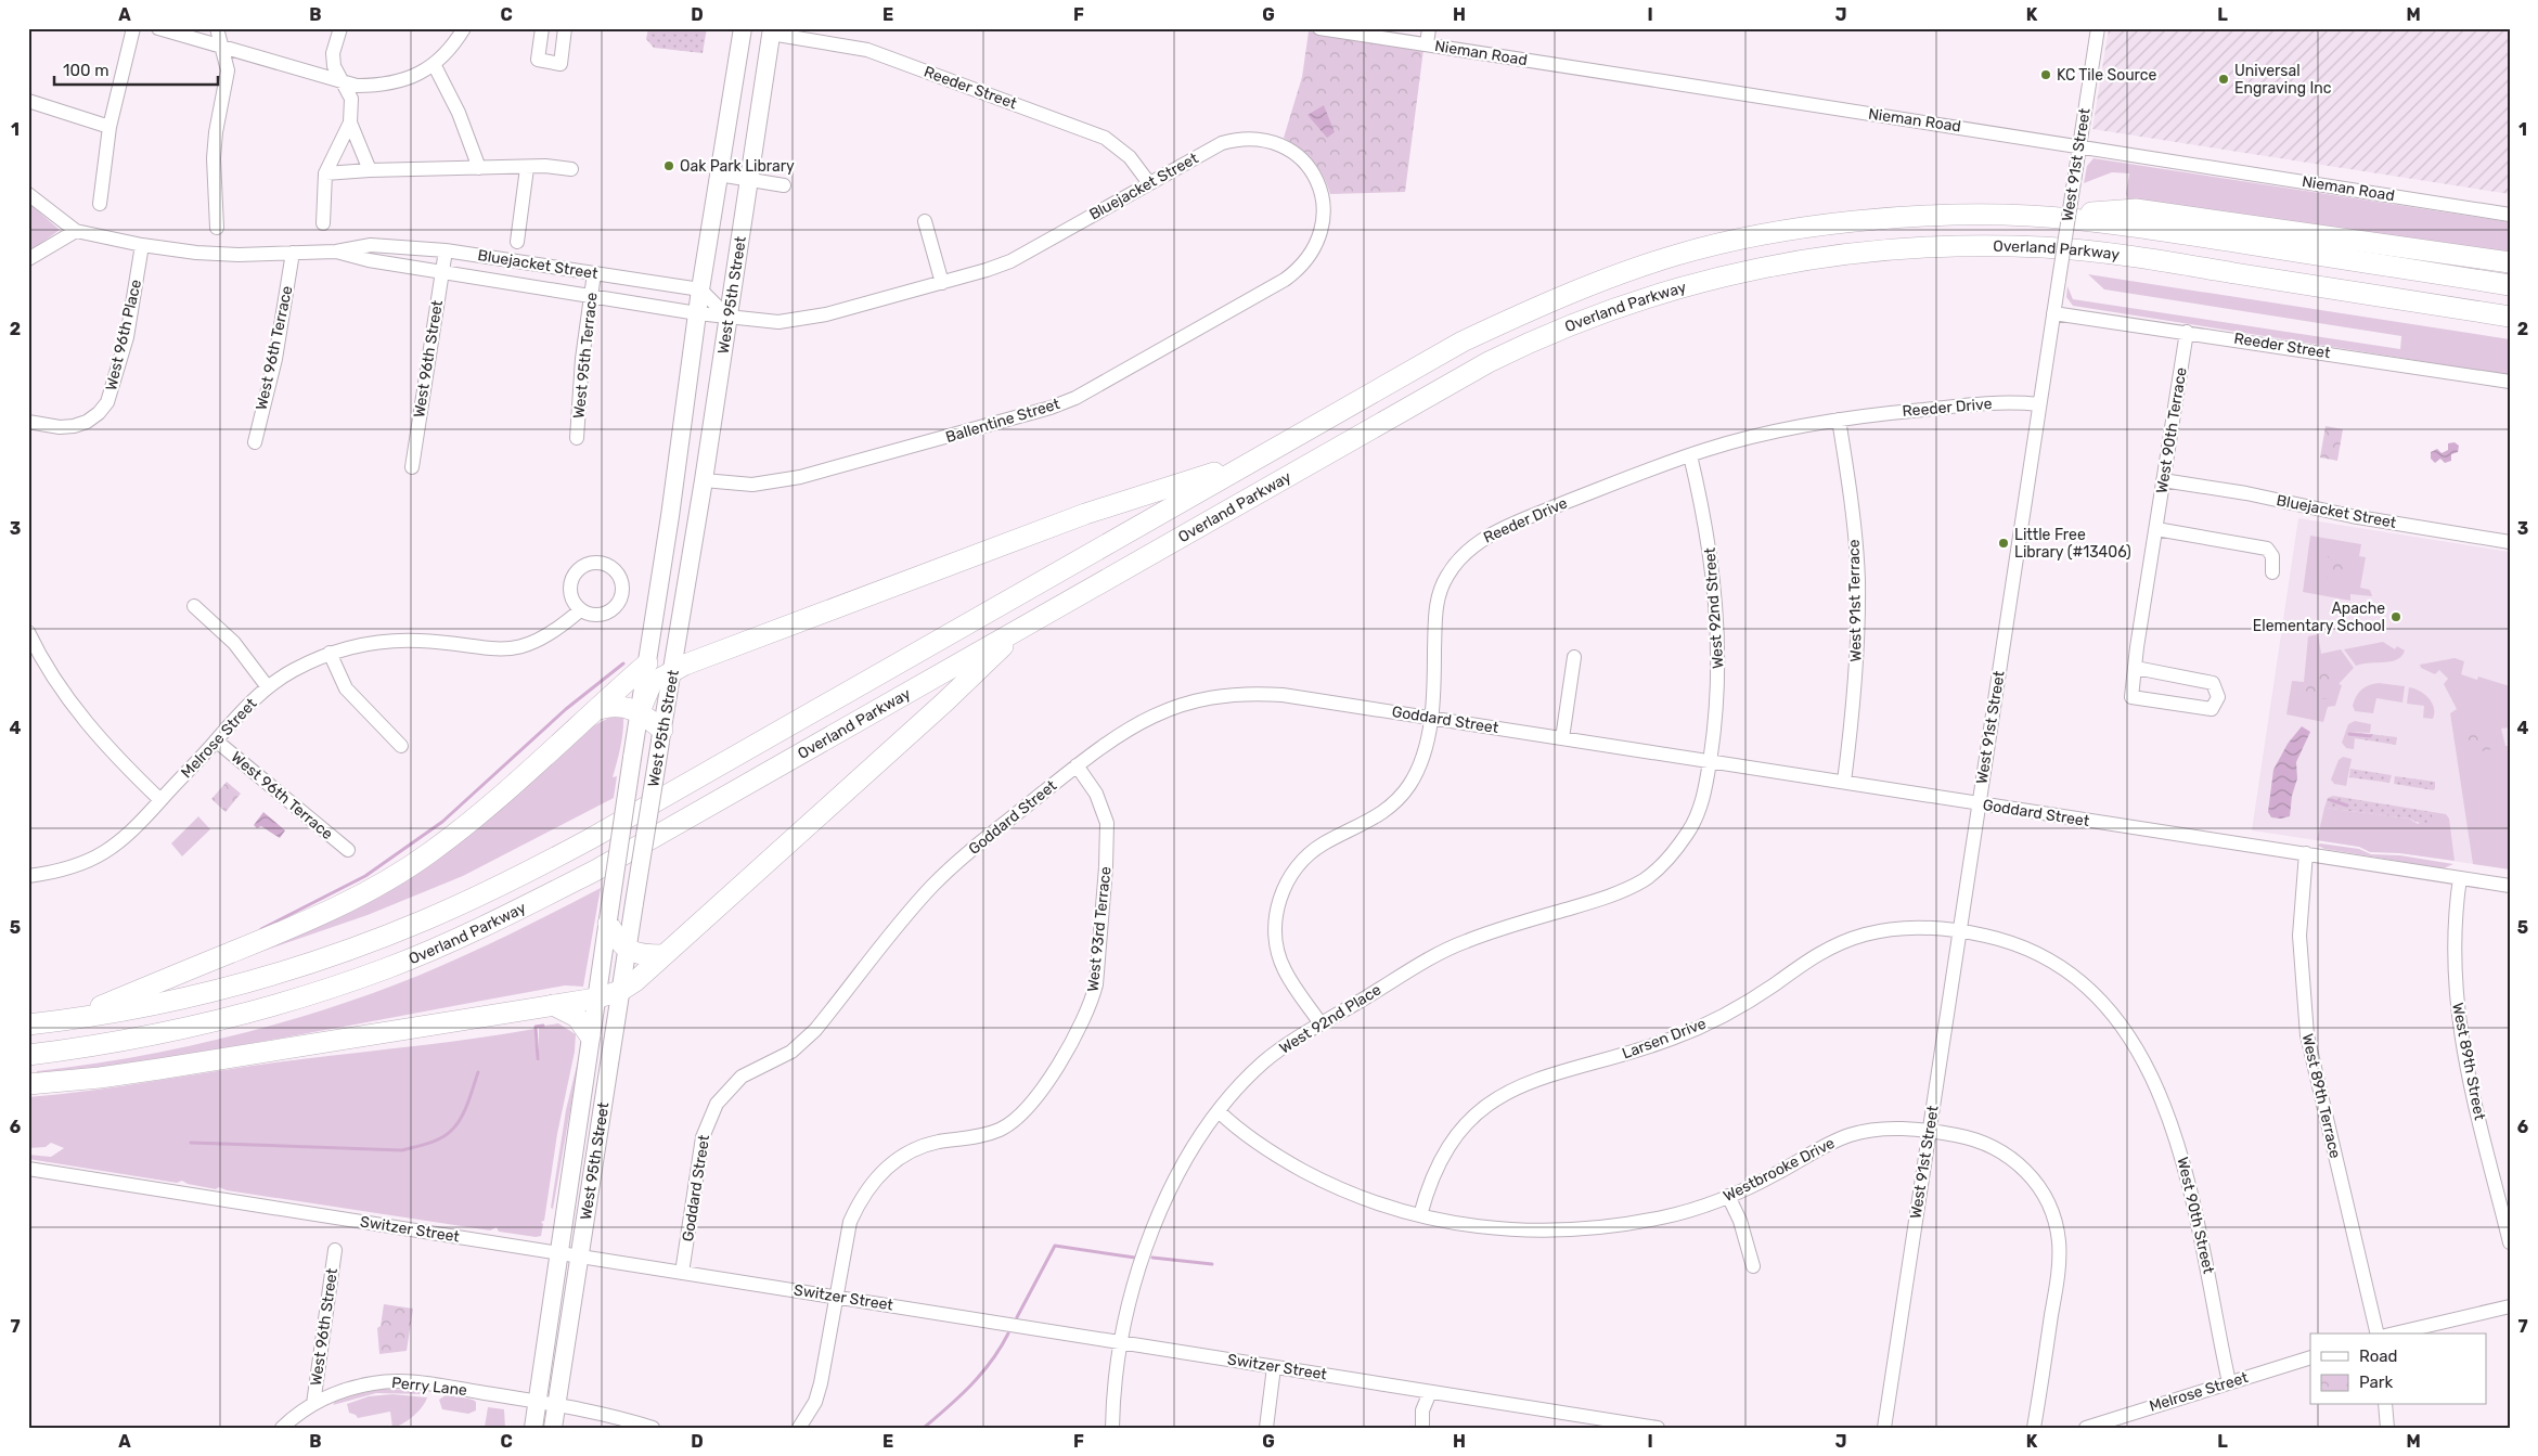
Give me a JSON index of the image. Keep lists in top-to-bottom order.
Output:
{
  "streets": {
    "highway": ["Overland Parkway"],
    "main road": ["West 95th Street"],
    "street": [
      "Nieman Road",
      "Reeder Street",
      "West 91st Street",
      "Bluejacket Street",
      "West 96th Place",
      "West 96th Terrace",
      "West 95th Terrace",
      "West 96th Street",
      "Reeder Drive",
      "Ballentine Street",
      "West 90th Terrace",
      "West 91st Terrace",
      "West 92nd Street",
      "Goddard Street",
      "Melrose Street",
      "West 93rd Terrace",
      "West 92nd Place",
      "Larsen Drive",
      "West 89th Street",
      "West 89th Terrace",
      "Westbrooke Drive",
      "West 90th Street",
      "Switzer Street",
      "Perry Lane"
    ]
  },
  "crossings": [
    ["Nieman Road", "West 91st Street"],
    ["Reeder Street", "West 91st Street"],
    ["Reeder Street", "Bluejacket Street"],
    ["Reeder Street", "West 95th Street"],
    ["Reeder Street", "West 90th Terrace"],
    ["West 91st Street", "Reeder Drive"],
    ["West 91st Street", "Goddard Street"],
    ["West 91st Street", "Larsen Drive"],
    ["West 91st Street", "Westbrooke Drive"],
    ["West 91st Street", "West 90th Street"],
    ["Bluejacket Street", "West 95th Street"],
    ["Bluejacket Street", "West 96th Place"],
    ["Bluejacket Street", "West 96th Terrace"],
    ["Bluejacket Street", "West 95th Terrace"],
    ["Bluejacket Street", "West 96th Street"],
    ["Bluejacket Street", "Ballentine Street"],
    ["Bluejacket Street", "West 90th Terrace"],
    ["West 95th Street", "Ballentine Street"],
    ["West 95th Street", "Switzer Street"],
    ["West 95th Street", "Perry Lane"],
    ["West 96th Terrace", "Melrose Street"],
    ["West 96th Street", "Perry Lane"],
    ["Reeder Drive", "West 91st Terrace"],
    ["Reeder Drive", "West 92nd Street"],
    ["Reeder Drive", "Goddard Street"],
    ["Reeder Drive", "West 92nd Place"],
    ["West 91st Terrace", "Goddard Street"],
    ["West 92nd Street", "Goddard Street"],
    ["West 92nd Street", "West 92nd Place"],
    ["Goddard Street", "West 93rd Terrace"],
    ["Goddard Street", "West 92nd Place"],
    ["Goddard Street", "West 89th Street"],
    ["Goddard Street", "West 89th Terrace"],
    ["Goddard Street", "Switzer Street"],
    ["Melrose Street", "West 90th Street"],
    ["West 93rd Terrace", "Switzer Street"],
    ["West 92nd Place", "Westbrooke Drive"],
    ["West 92nd Place", "Switzer Street"],
    ["Larsen Drive", "Westbrooke Drive"],
    ["Larsen Drive", "West 90th Street"]
  ],
  "places": [
    "KC Tile Source",
    "Universal Engraving Inc",
    "Oak Park Library",
    "Little Free Library (#13406)",
    "Apache Elementary School"
  ],
  "legend": ["Road", "Park"],
  "scale_bar": "100 m",
  "grid": {
    "columns": [
      "A",
      "B",
      "C",
      "D",
      "E",
      "F",
      "G",
      "H",
      "I",
      "J",
      "K",
      "L",
      "M"
    ],
    "rows": [
      "1",
      "2",
      "3",
      "4",
      "5",
      "6",
      "7"
    ]
  }
}
